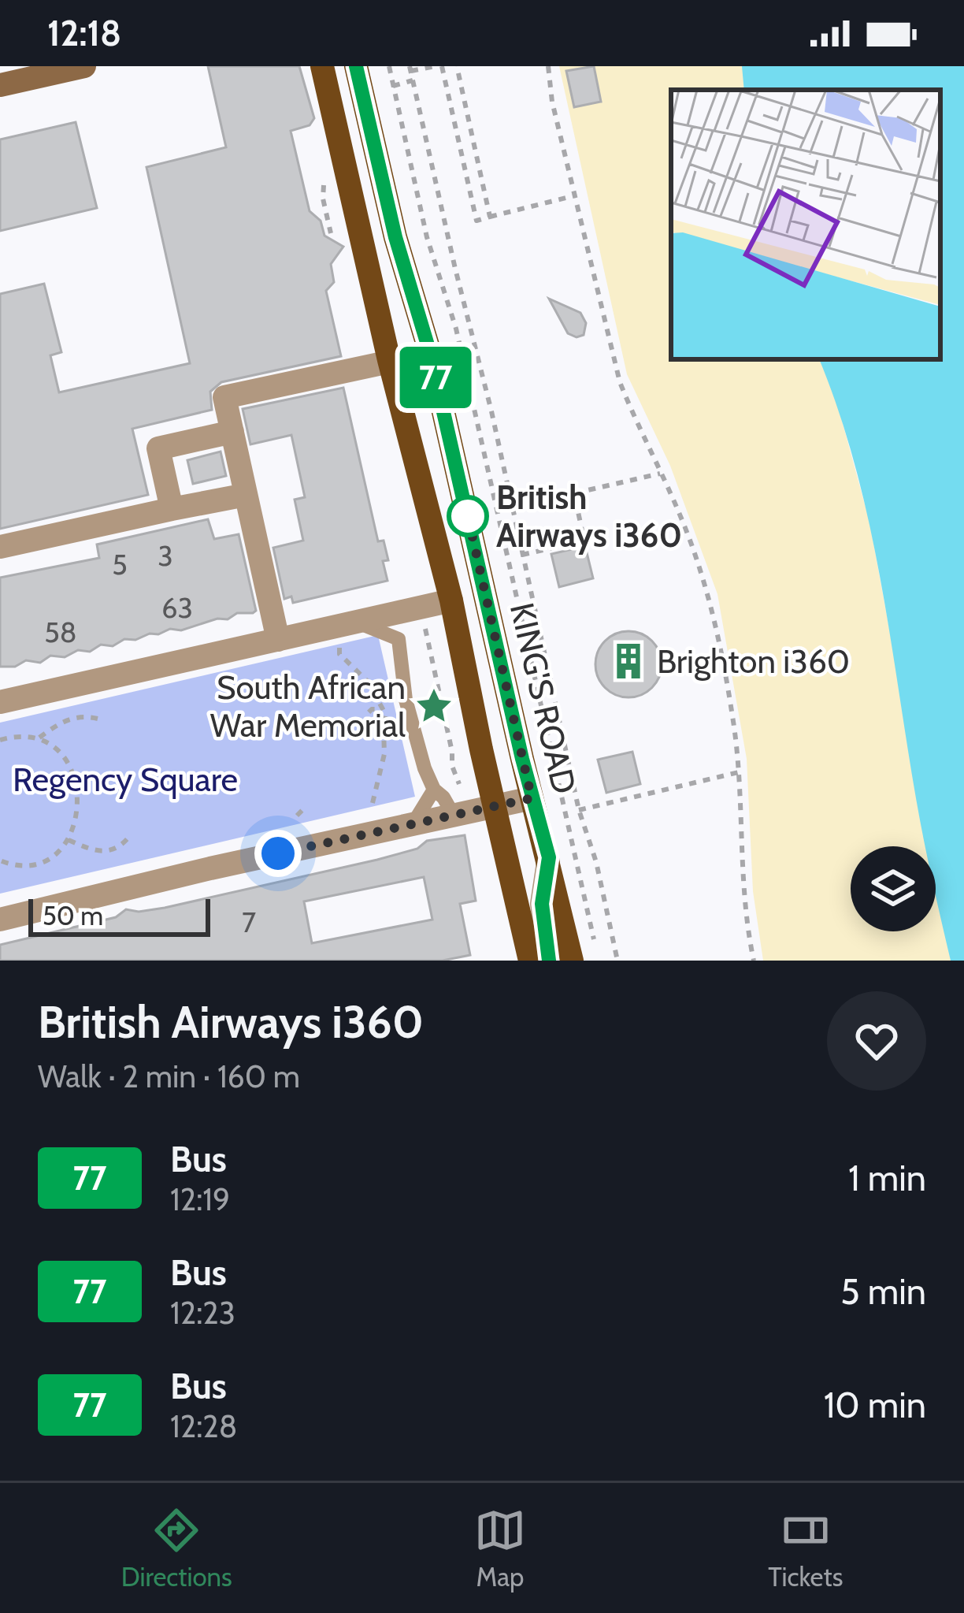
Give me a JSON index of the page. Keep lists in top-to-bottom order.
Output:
{
  "streets": {
    "main road": ["KING'S ROAD"]
  },
  "parks": ["Regency Square"],
  "places": {
    "other": ["British Airways i360"],
    "building": ["Brighton i360"],
    "place": ["South African War Memorial"]
  },
  "lines": ["bus line 77"],
  "house_numbers": [
    "3",
    "5",
    "63",
    "58",
    "7"
  ],
  "scale_bar": "50 m",
  "page": {
    "status": "12:18",
    "on_map": "77",
    "scale": "50 m",
    "heading": ["British Airways i360", "Walk · 2 min · 160 m"],
    "list": [
      {
        "mark": "77",
        "name": "Bus",
        "note": "12:19",
        "value": "1 min"
      },
      {
        "mark": "77",
        "name": "Bus",
        "note": "12:23",
        "value": "5 min"
      },
      {
        "mark": "77",
        "name": "Bus",
        "note": "12:28",
        "value": "10 min"
      }
    ],
    "tabs": ["Directions", "Map", "Tickets"]
  }
}
